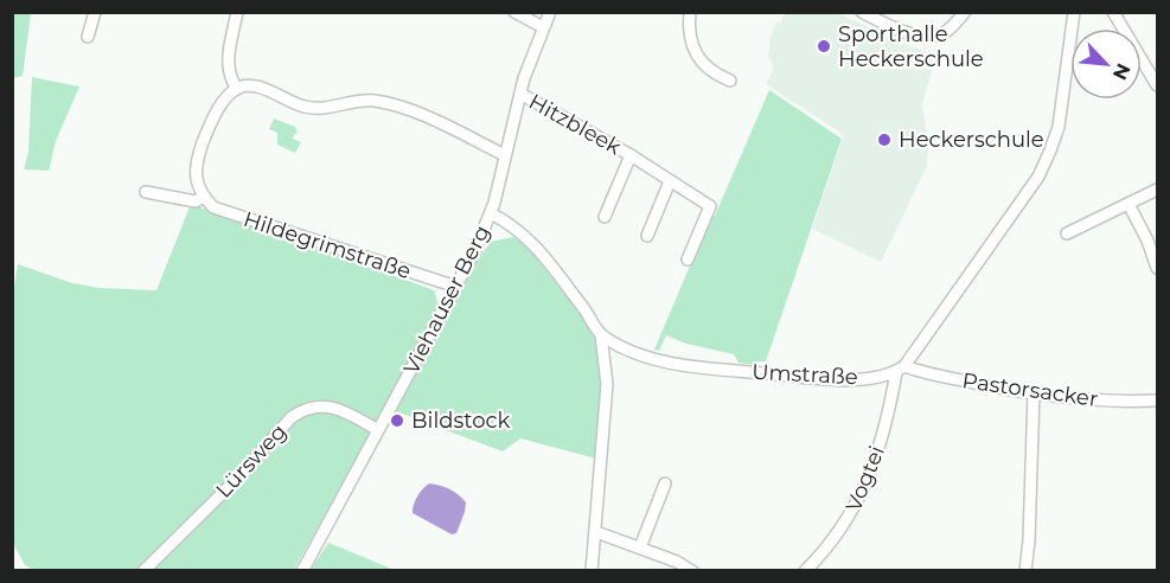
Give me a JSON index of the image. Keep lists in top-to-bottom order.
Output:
{
  "streets": {
    "street": [
      "Hitzbleek",
      "Hildegrimstraße",
      "Viehauser Berg",
      "Umstraße",
      "Pastorsacker",
      "Lürsweg",
      "Vogtei"
    ]
  },
  "crossings": [
    ["Hitzbleek", "Viehauser Berg"],
    ["Hildegrimstraße", "Viehauser Berg"],
    ["Viehauser Berg", "Lürsweg"],
    ["Umstraße", "Pastorsacker"],
    ["Umstraße", "Vogtei"],
    ["Pastorsacker", "Vogtei"]
  ],
  "places": ["Sporthalle Heckerschule", "Heckerschule", "Bildstock"],
  "north": "bottom right"
}
